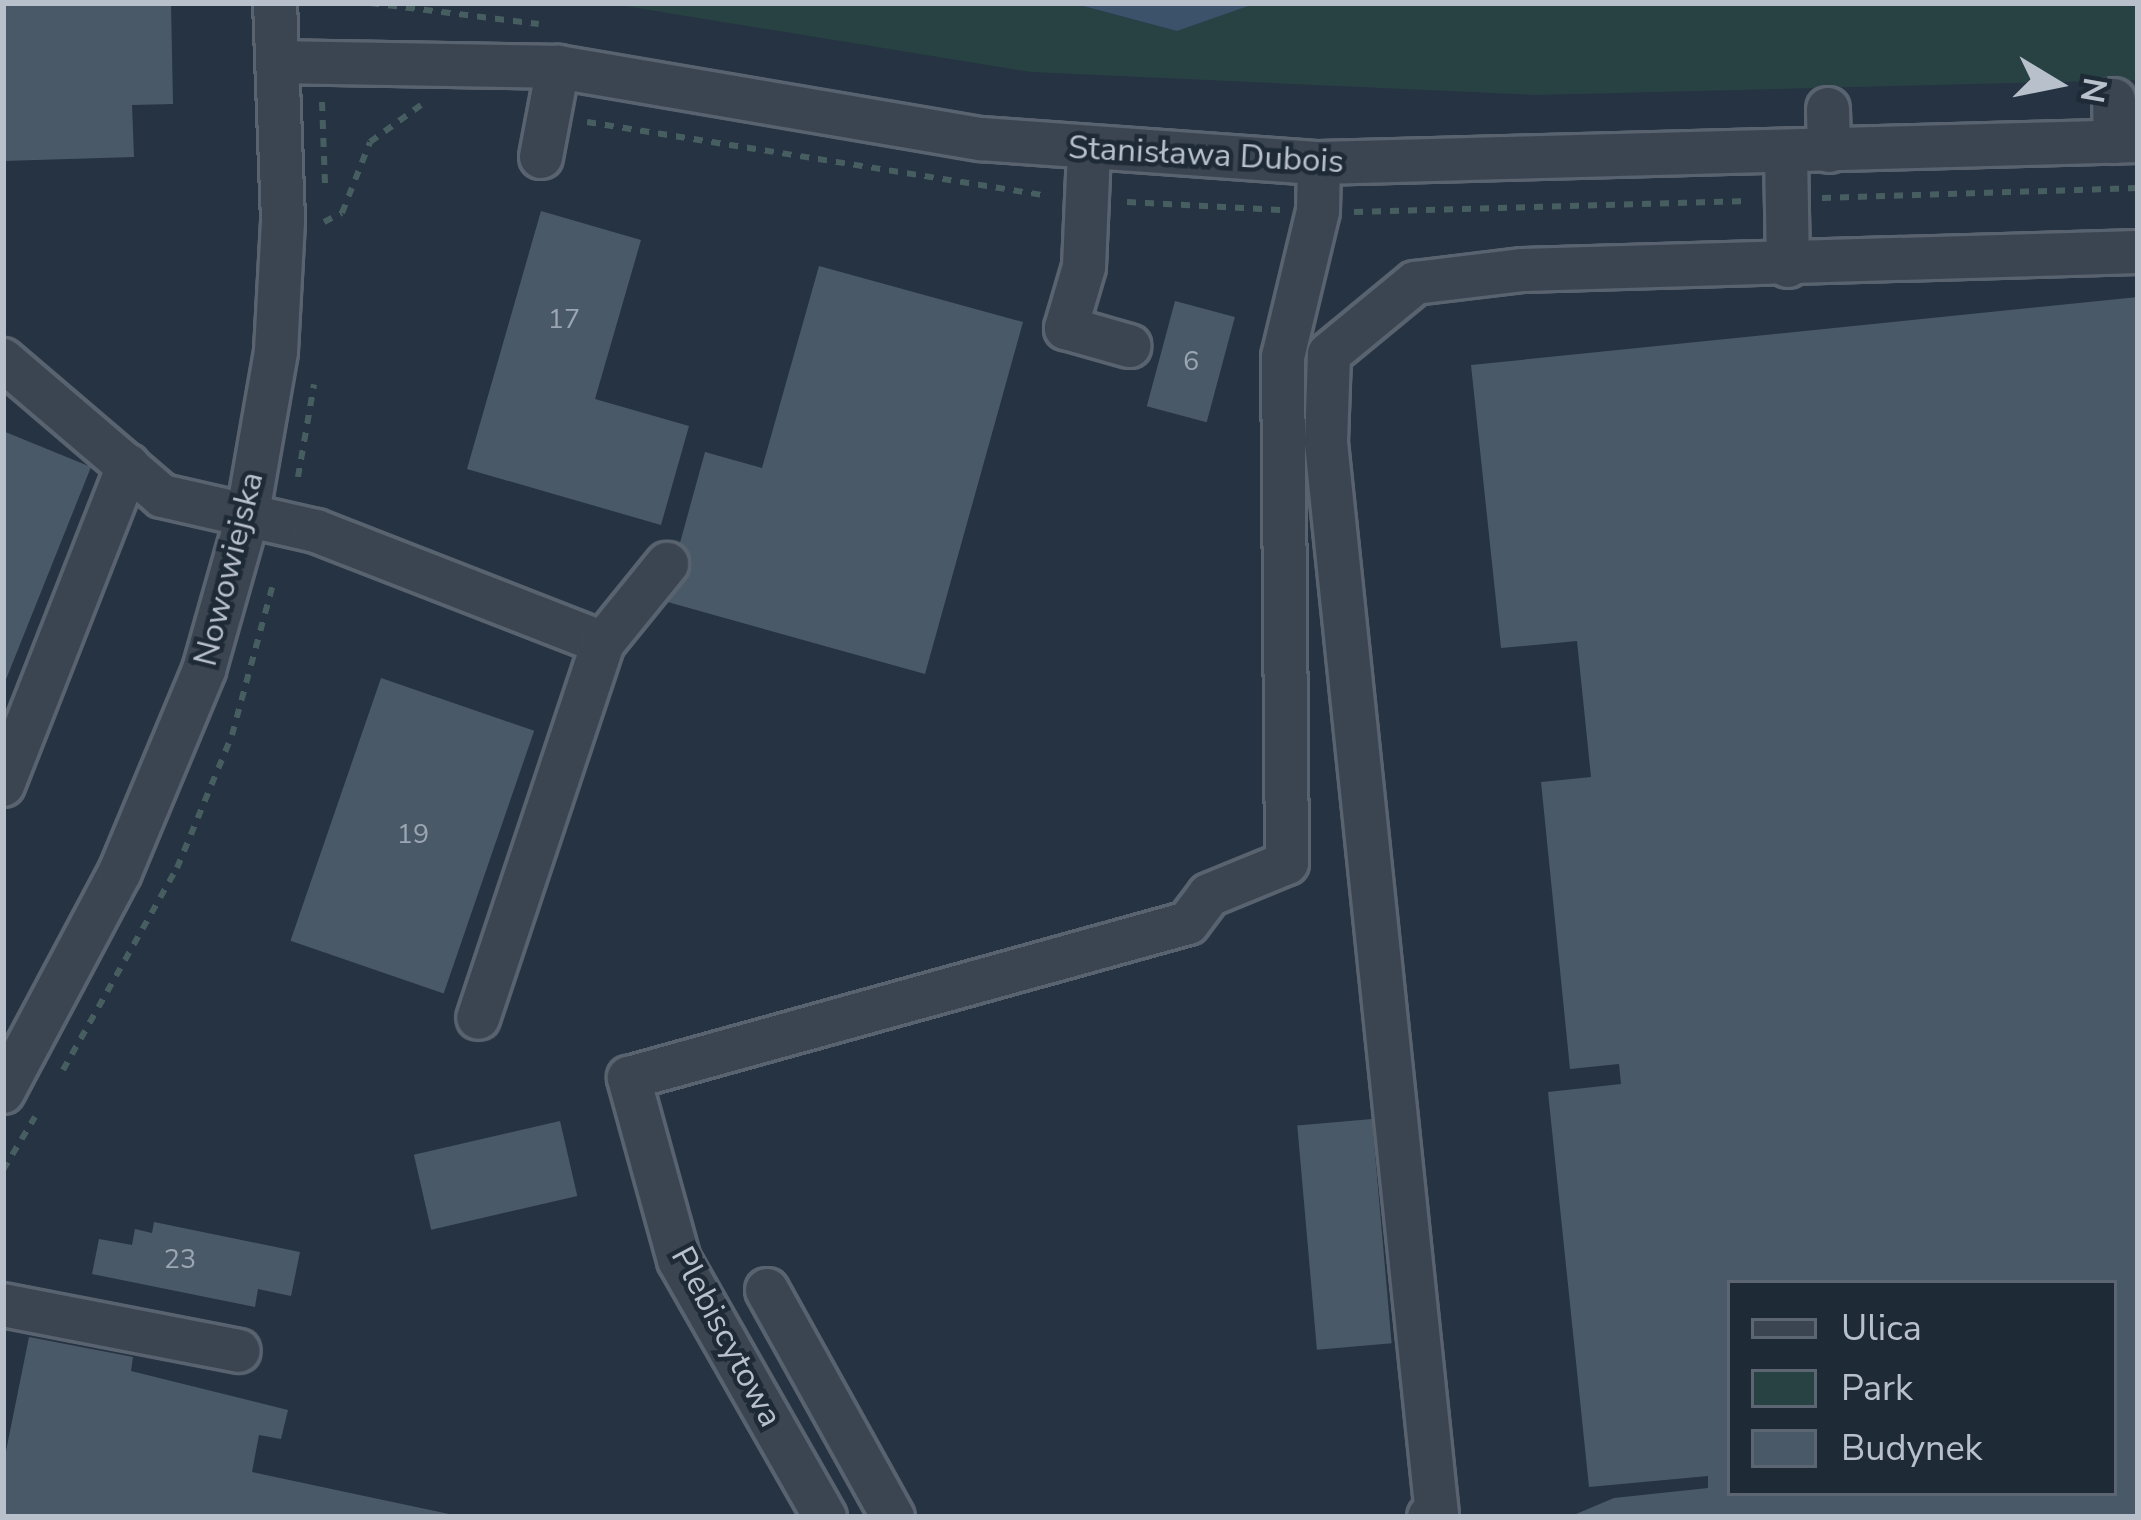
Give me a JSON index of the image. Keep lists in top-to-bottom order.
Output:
{
  "streets": {
    "street": ["Stanisława Dubois", "Nowowiejska", "Plebiscytowa"]
  },
  "crossings": [
    ["Stanisława Dubois", "Nowowiejska"],
    ["Stanisława Dubois", "Plebiscytowa"]
  ],
  "house_numbers": [
    "17",
    "6",
    "19",
    "23"
  ],
  "legend": ["Ulica", "Park", "Budynek"],
  "north": "right"
}
